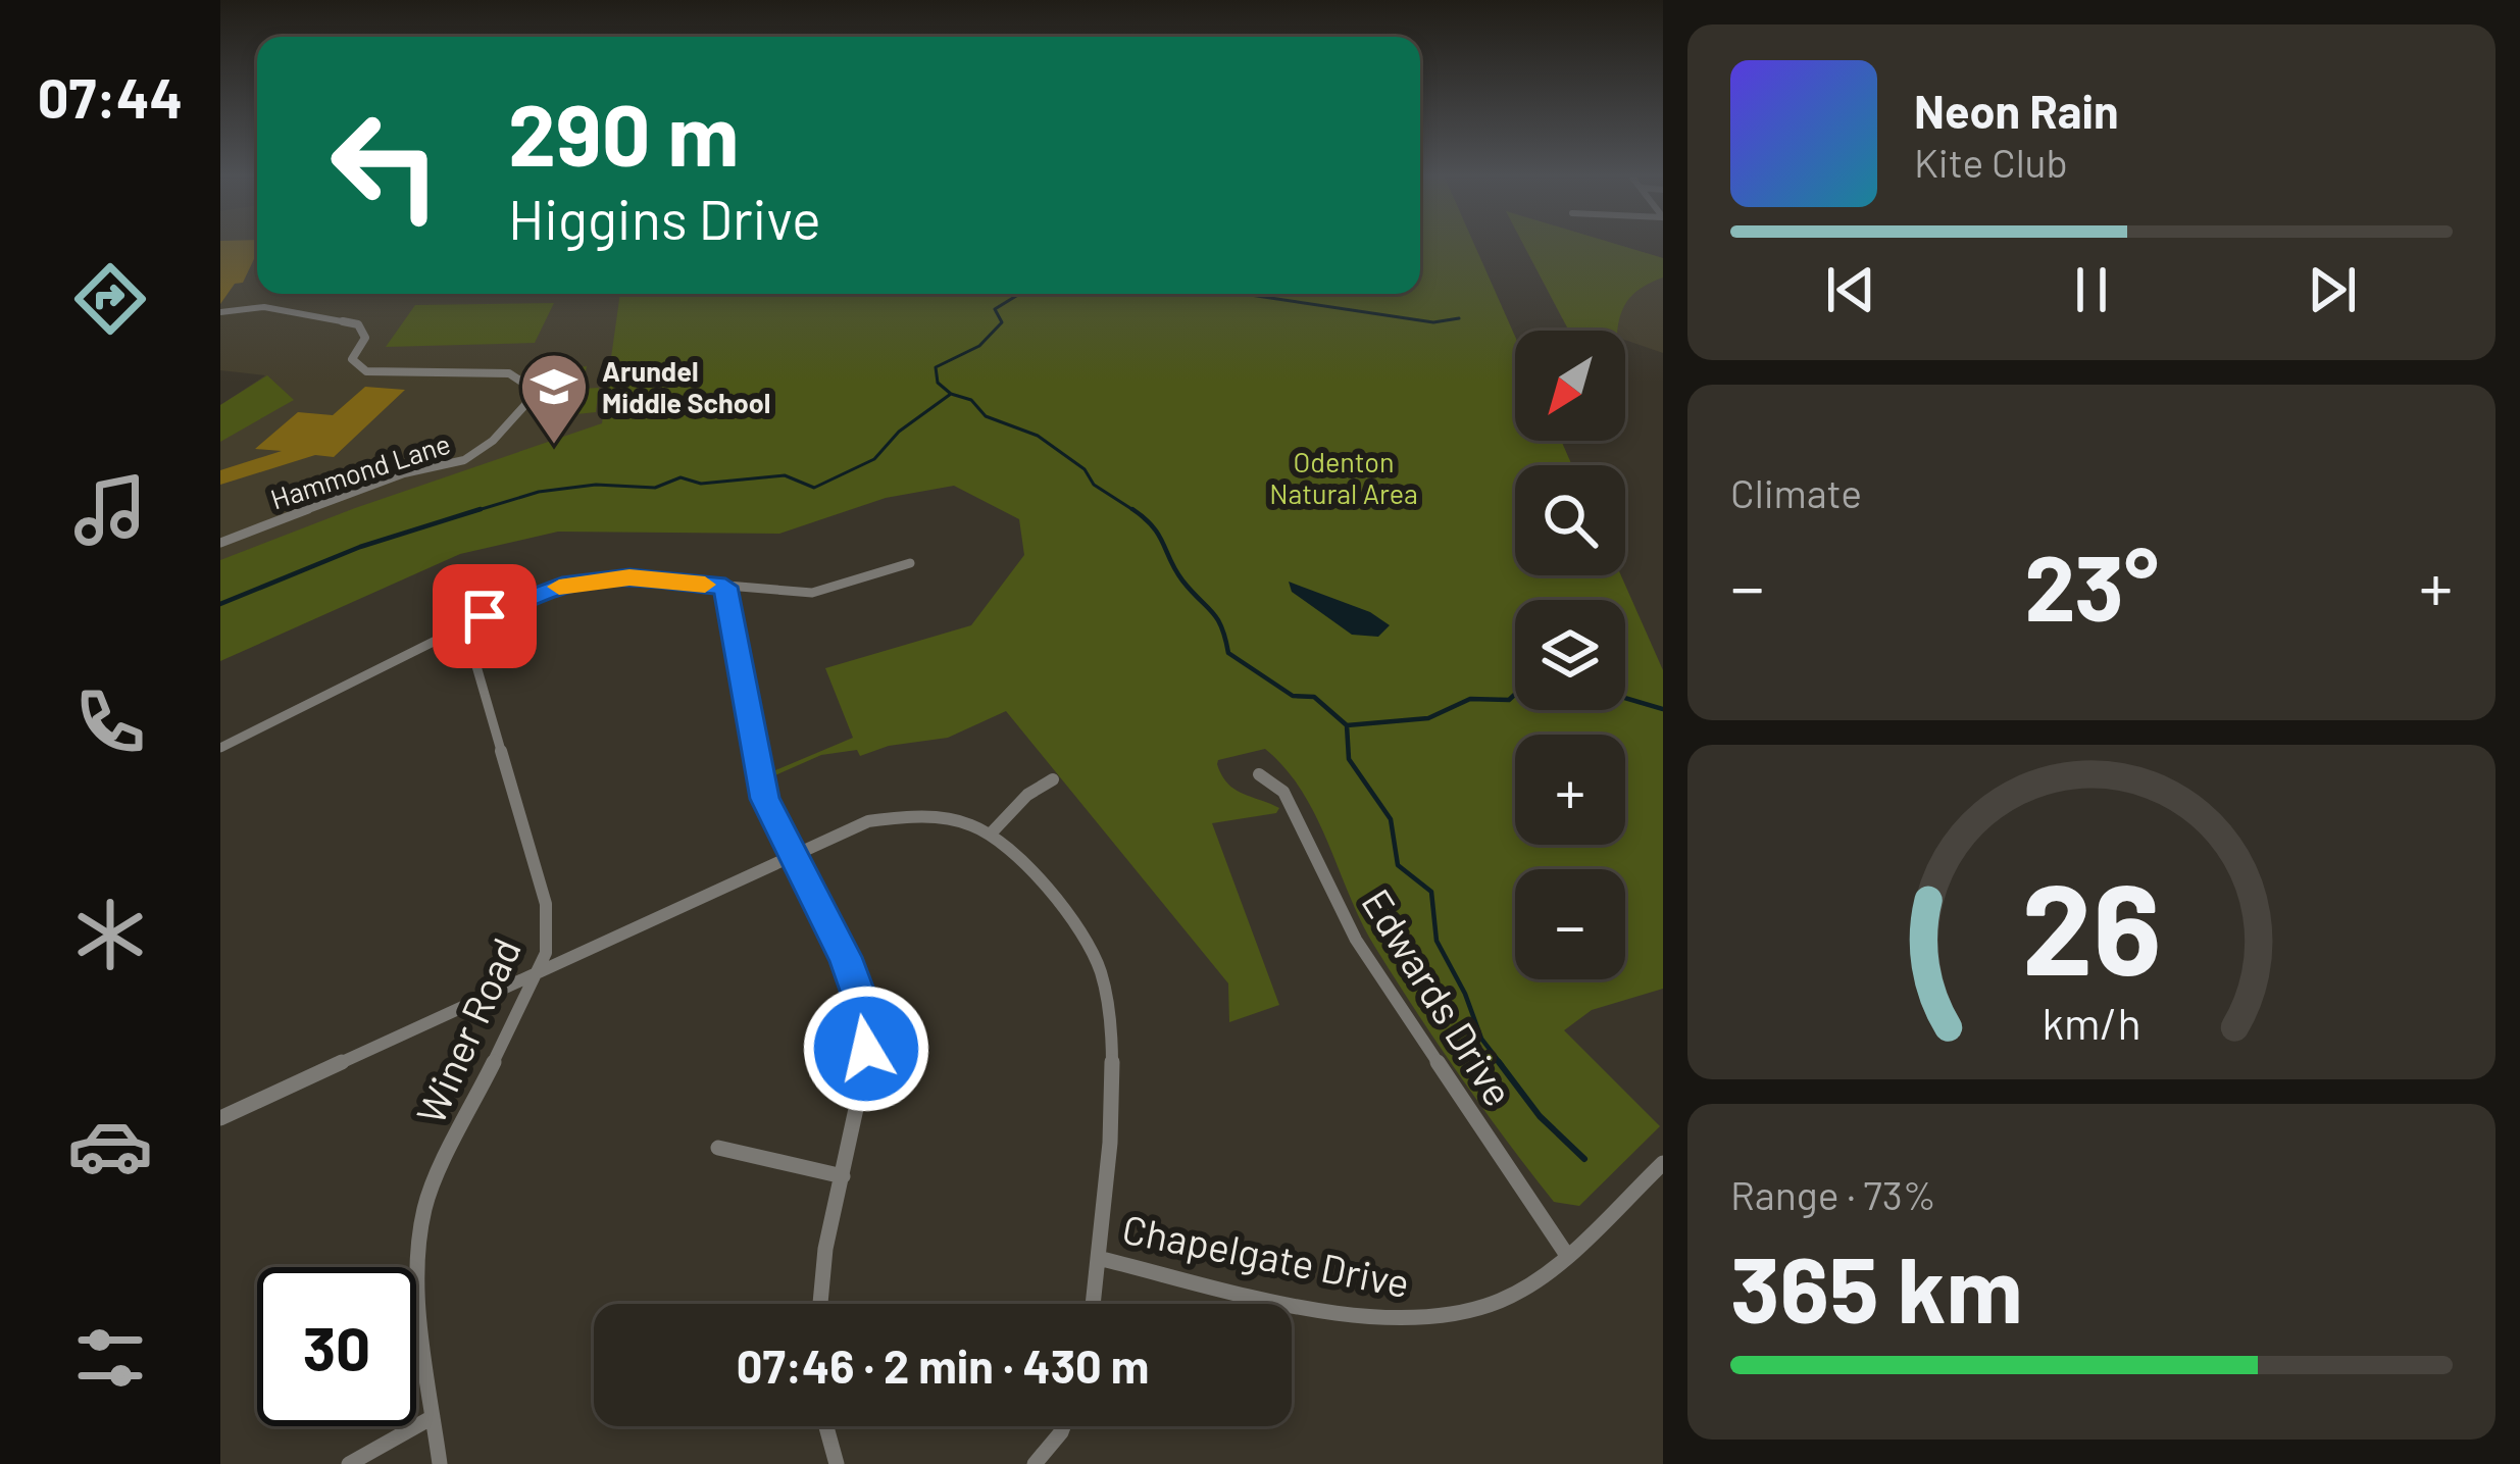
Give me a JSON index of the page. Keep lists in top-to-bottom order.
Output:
{
  "streets": {
    "street": [
      "Hammond Lane",
      "Edwards Drive",
      "Winer Road",
      "Chapelgate Drive"
    ]
  },
  "crossings": [
    ["Edwards Drive", "Chapelgate Drive"]
  ],
  "parks": ["Odenton Natural Area"],
  "places": {
    "school or university": ["Arundel Middle School"]
  },
  "north": "bottom left",
  "page": {
    "tabs": "07:44",
    "turn": ["290 m", "Higgins Drive"],
    "song": ["Neon Rain", "Kite Club"],
    "map_buttons": ["+", "−"],
    "tile": [
      "Climate",
      ["Range · 73%", "365 km"]
    ],
    "heat": ["−", "23°", "+"],
    "limit": "30",
    "trip": "07:46 · 2 min · 430 m",
    "gauge": ["26", "km/h"]
  }
}
